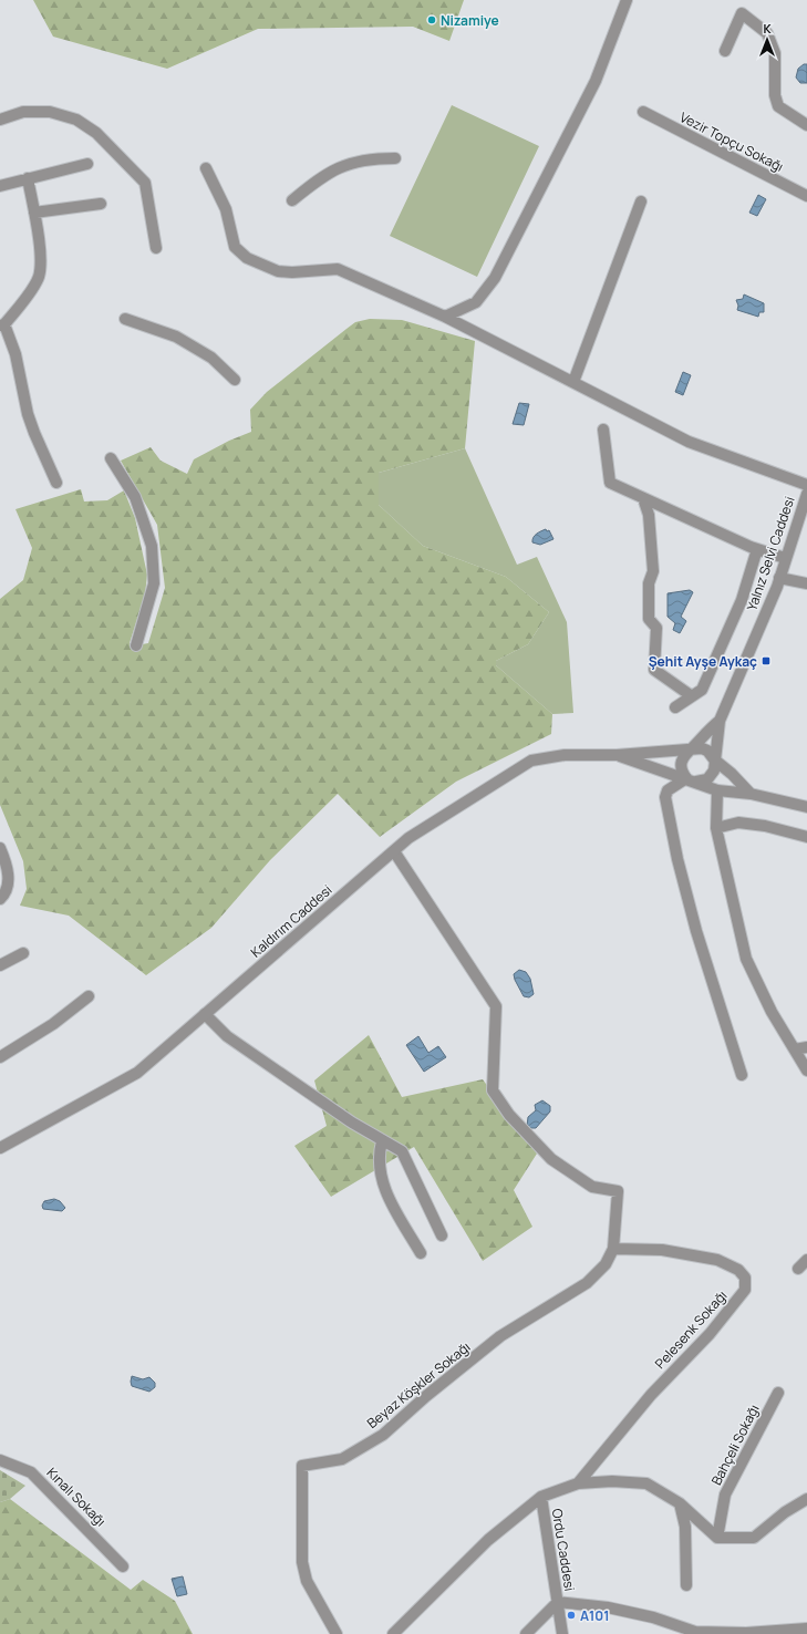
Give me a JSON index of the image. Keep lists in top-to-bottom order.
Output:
{
  "streets": {
    "street": [
      "Vezir Topçu Sokağı",
      "Yalnız Selvi Caddesi",
      "Kaldırım Caddesi",
      "Pelesenk Sokağı",
      "Beyaz Köşkler Sokağı",
      "Bahçeli Sokağı",
      "Kınalı Sokağı",
      "Ordu Caddesi"
    ]
  },
  "crossings": [
    ["Kaldırım Caddesi", "Beyaz Köşkler Sokağı"],
    ["Pelesenk Sokağı", "Beyaz Köşkler Sokağı"]
  ],
  "places": {
    "other": ["Nizamiye", "A101"],
    "transit": ["Şehit Ayşe Aykaç"]
  },
  "north": "top"
}
